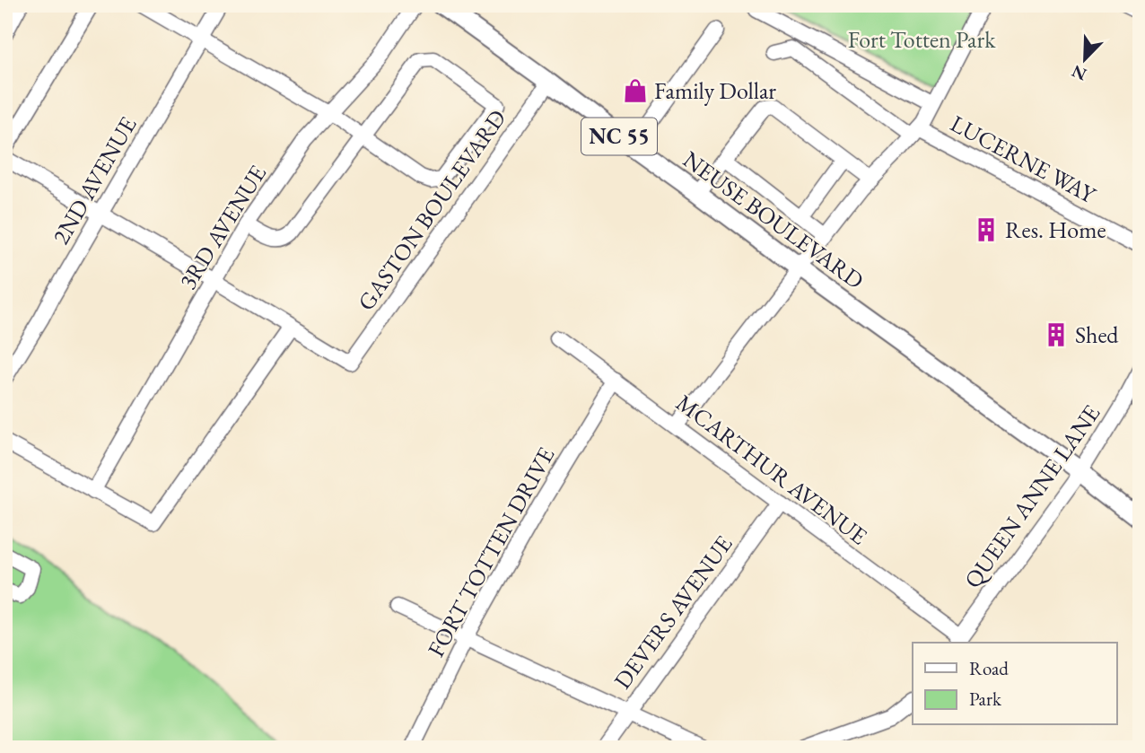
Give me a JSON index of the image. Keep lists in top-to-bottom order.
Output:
{
  "streets": {
    "main road": ["NC 55", "NEUSE BOULEVARD"],
    "street": [
      "LUCERNE WAY",
      "2ND AVENUE",
      "GASTON BOULEVARD",
      "3RD AVENUE",
      "MCARTHUR AVENUE",
      "QUEEN ANNE LANE",
      "FORT TOTTEN DRIVE",
      "DEVERS AVENUE"
    ]
  },
  "crossings": [
    ["GASTON BOULEVARD", "NEUSE BOULEVARD"],
    ["NEUSE BOULEVARD", "QUEEN ANNE LANE"],
    ["MCARTHUR AVENUE", "QUEEN ANNE LANE"],
    ["MCARTHUR AVENUE", "FORT TOTTEN DRIVE"],
    ["MCARTHUR AVENUE", "DEVERS AVENUE"]
  ],
  "parks": ["Fort Totten Park"],
  "places": {
    "shop": ["Family Dollar"],
    "building": ["Res. Home", "Shed"]
  },
  "legend": ["Road", "Park"],
  "north": "bottom left"
}
